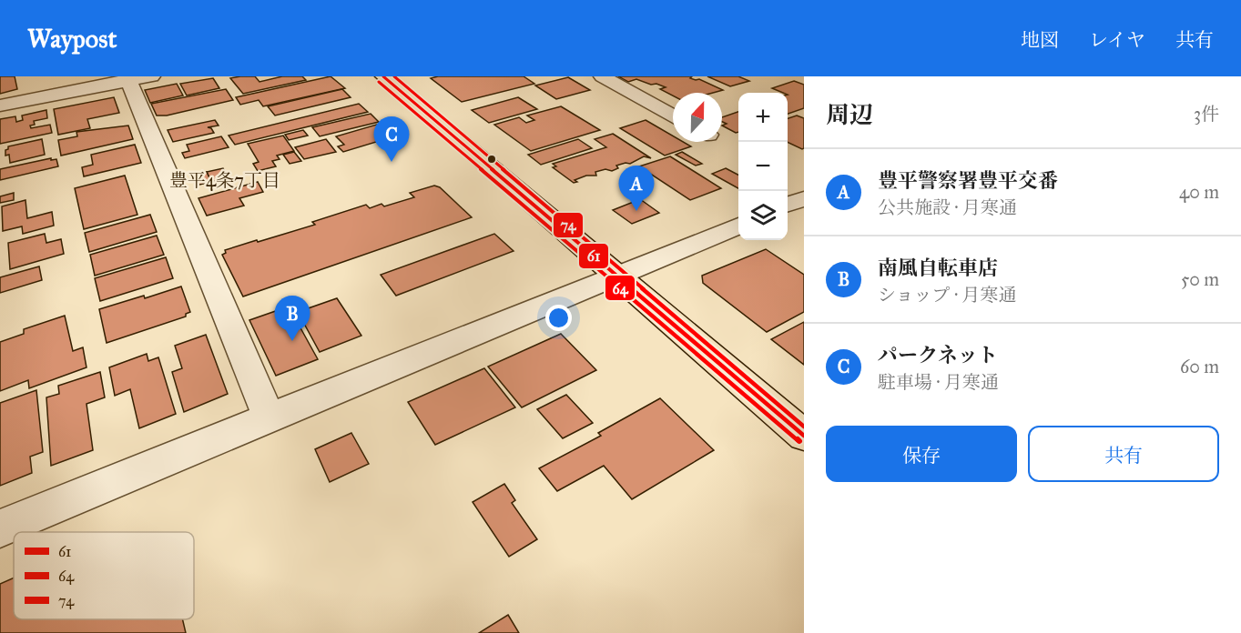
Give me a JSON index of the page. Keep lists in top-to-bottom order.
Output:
{
  "districts": ["豊平4条7丁目"],
  "lines": ["transit line 61", "transit line 74", "transit line 64"],
  "legend": ["61", "64", "74"],
  "north": "top",
  "page": {
    "header": "Waypost",
    "nav": ["地図", "レイヤ", "共有"],
    "heading": ["周辺", "3件"],
    "map_buttons": ["+", "−"],
    "pins": ["C", "A", "B"],
    "list": [
      {
        "mark": "A",
        "name": "豊平警察署豊平交番",
        "note": "公共施設 · 月寒通",
        "value": "40 m"
      },
      {
        "mark": "B",
        "name": "南風自転車店",
        "note": "ショップ · 月寒通",
        "value": "50 m"
      },
      {
        "mark": "C",
        "name": "パークネット",
        "note": "駐車場 · 月寒通",
        "value": "60 m"
      }
    ],
    "buttons": ["保存", "共有"]
  }
}
